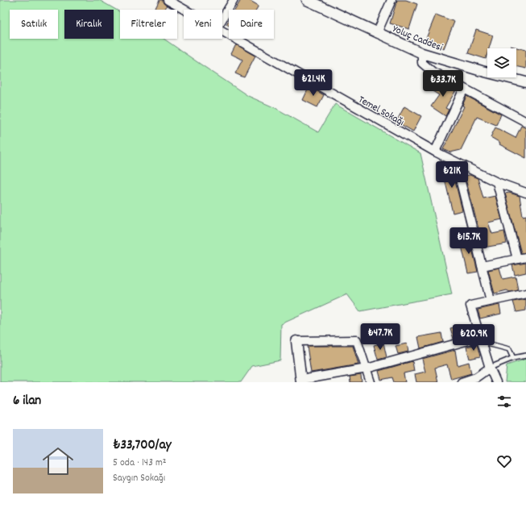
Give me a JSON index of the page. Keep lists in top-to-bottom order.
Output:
{
  "streets": {
    "street": ["Yoluç Caddesi", "Temel Sokağı"]
  },
  "page": {
    "chip": [
      "Satılık",
      "Kiralık",
      "Filtreler",
      "Yeni",
      "Daire"
    ],
    "price": [
      "₺21.4K",
      "₺33.7K",
      "₺21K",
      "₺15.7K",
      "₺47.7K",
      "₺20.9K"
    ],
    "heading": "6 ilan",
    "list": [
      {
        "name": "₺33,700/ay",
        "note": "5 oda · 143 m² · Saygın Sokağı"
      }
    ]
  }
}
